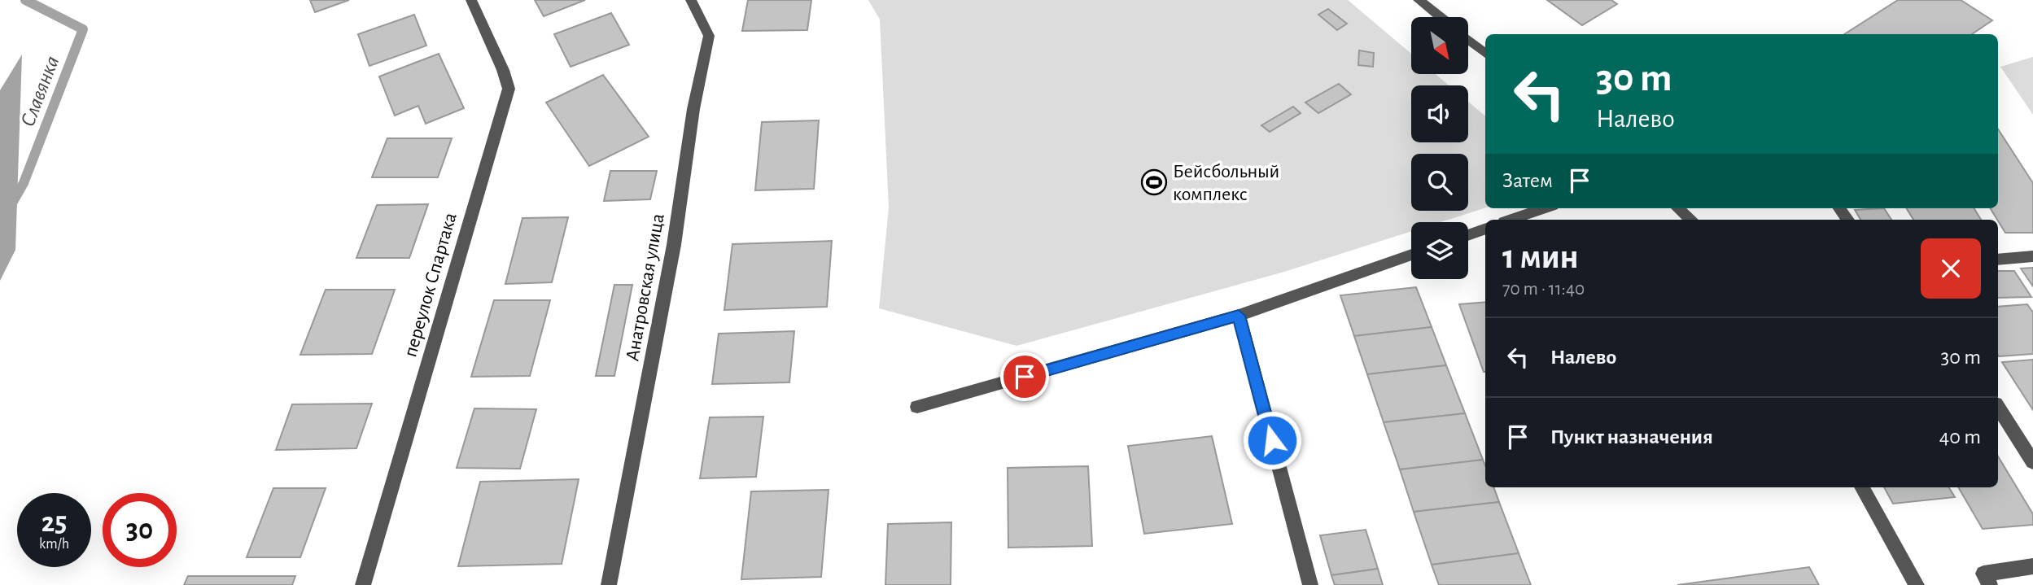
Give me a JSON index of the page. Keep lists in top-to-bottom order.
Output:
{
  "streets": {
    "street": ["переулок Спартака", "Анатровская улица"]
  },
  "water": ["Славянка"],
  "places": {
    "sports": ["Бейсбольный комплекс"]
  },
  "north": "bottom right",
  "page": {
    "turn": ["30 m", "Налево"],
    "then": "Затем",
    "heading": ["1 мин", "70 m · 11:40"],
    "list": [
      {
        "name": "Налево",
        "value": "30 m"
      },
      {
        "name": "Пункт назначения",
        "value": "40 m"
      }
    ],
    "speed": "25 km/h",
    "limit": "30"
  }
}
